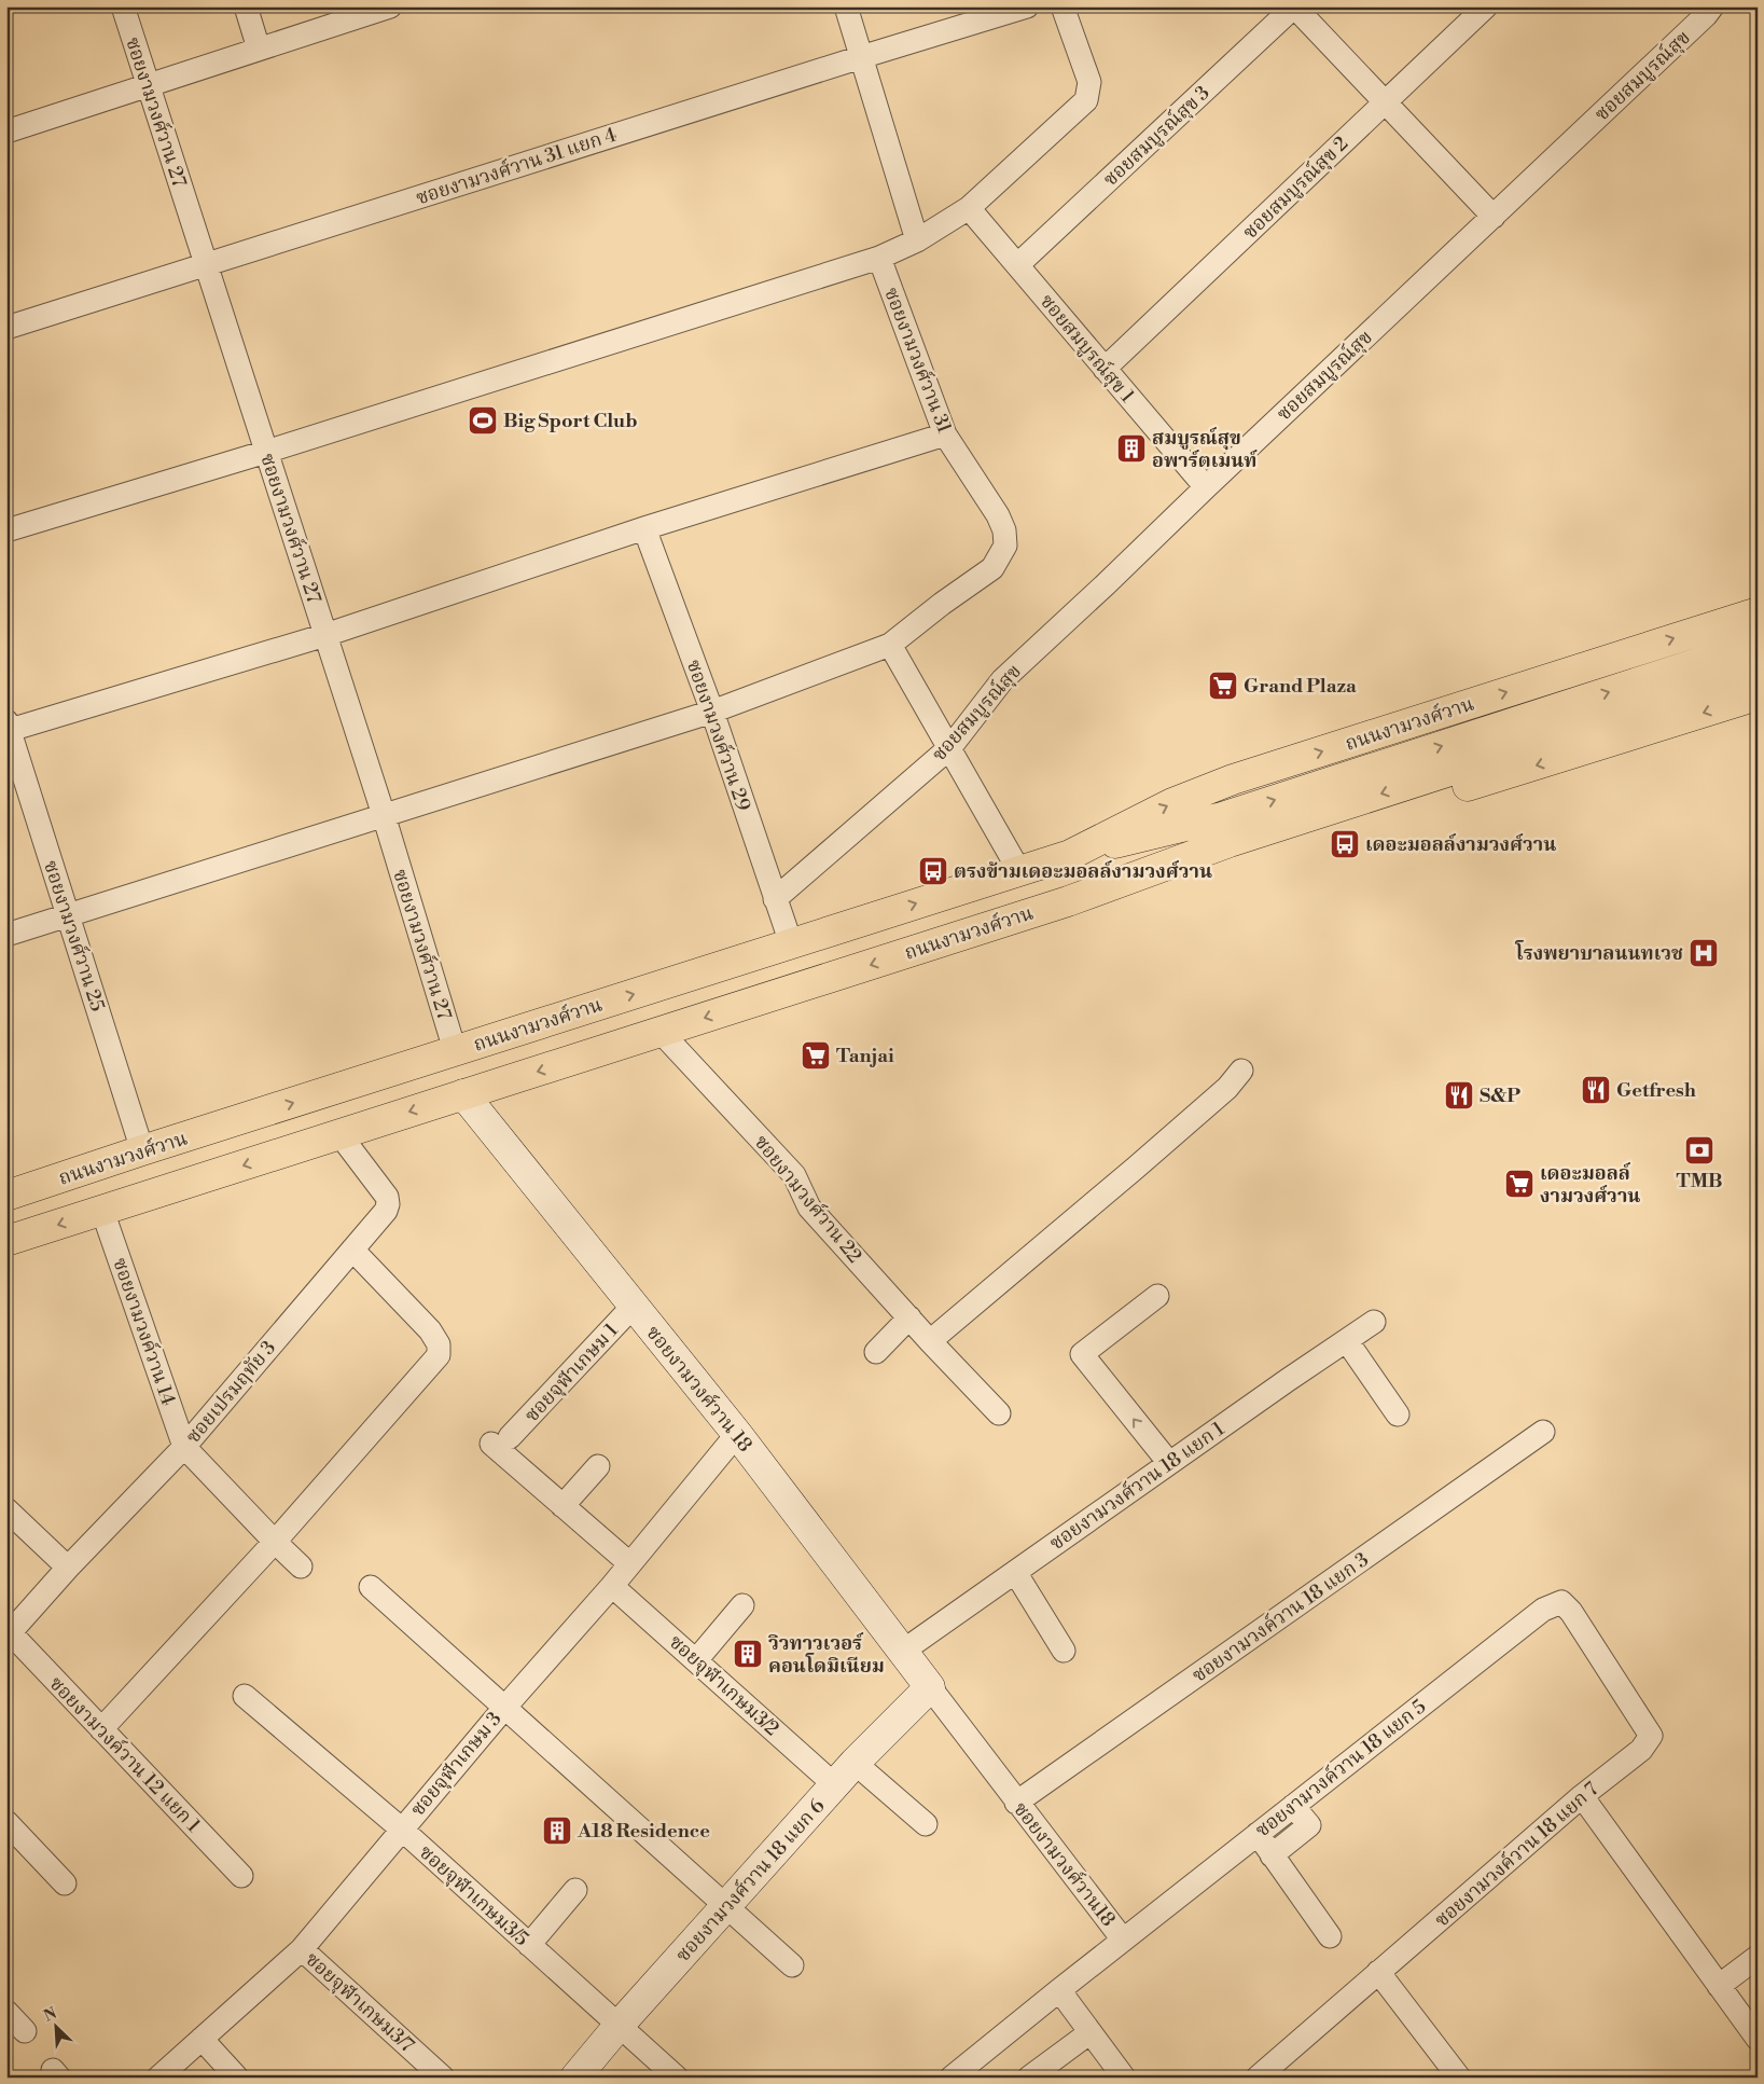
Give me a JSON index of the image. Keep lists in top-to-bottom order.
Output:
{
  "streets": {
    "main road": ["ถนนงามวงศ์วาน"],
    "street": [
      "ซอยสมบูรณ์สุข",
      "ซอยงามวงศ์วาน 27",
      "ซอยสมบูรณ์สุข 3",
      "ซอยงามวงศ์วาน 31 แยก 4",
      "ซอยสมบูรณ์สุข 2",
      "ซอยสมบูรณ์สุข 1",
      "ซอยงามวงศ์วาน 31",
      "ซอยงามวงศ์วาน 29",
      "ซอยงามวงศ์วาน 25",
      "ซอยงามวงศ์วาน 22",
      "ซอยงามวงค์วาน 14",
      "ซอยจุฬาเกษม 1",
      "ซอยงามวงศ์วาน 18",
      "ซอยเปรมฤทัย 3",
      "ซอยงามวงศ์วาน 18 แยก 1",
      "ซอยงามวงค์วาน 18 แยก 3",
      "ซอยจุฬาเกษม3/2",
      "ซอยงามวงค์วาน 12 แยก 1",
      "ซอยจุฬาเกษม 3",
      "ซอยงามวงค์วาน 18 แยก 5",
      "ซอยงามวงค์วาน 18 แยก 7",
      "ซอยงามวงศ์วาน18",
      "ซอยงามวงศ์วาน 18 แยก 6",
      "ซอยจุฬาเกษม3/5",
      "ซอยจุฬาเกษม3/7"
    ]
  },
  "crossings": [
    ["ซอยสมบูรณ์สุข", "ซอยสมบูรณ์สุข 1"],
    ["ซอยสมบูรณ์สุข", "ซอยงามวงศ์วาน 29"],
    ["ซอยงามวงศ์วาน 27", "ซอยงามวงศ์วาน 31 แยก 4"],
    ["ซอยงามวงศ์วาน 27", "ซอยงามวงศ์วาน 31"],
    ["ซอยงามวงศ์วาน 27", "ถนนงามวงศ์วาน"],
    ["ซอยสมบูรณ์สุข 3", "ซอยสมบูรณ์สุข 1"],
    ["ซอยสมบูรณ์สุข 2", "ซอยสมบูรณ์สุข 1"],
    ["ซอยงามวงศ์วาน 31", "ซอยงามวงศ์วาน 29"],
    ["ซอยงามวงศ์วาน 31", "ซอยงามวงศ์วาน 25"],
    ["ถนนงามวงศ์วาน", "ซอยงามวงศ์วาน 29"],
    ["ถนนงามวงศ์วาน", "ซอยงามวงศ์วาน 25"],
    ["ถนนงามวงศ์วาน", "ซอยงามวงศ์วาน 22"],
    ["ถนนงามวงศ์วาน", "ซอยงามวงค์วาน 14"],
    ["ถนนงามวงศ์วาน", "ซอยงามวงศ์วาน 18"],
    ["ถนนงามวงศ์วาน", "ซอยเปรมฤทัย 3"],
    ["ซอยงามวงค์วาน 14", "ซอยเปรมฤทัย 3"],
    ["ซอยจุฬาเกษม 1", "ซอยงามวงศ์วาน 18"],
    ["ซอยงามวงศ์วาน 18", "ซอยงามวงศ์วาน 18 แยก 1"],
    ["ซอยงามวงศ์วาน 18", "ซอยจุฬาเกษม 3"],
    ["ซอยงามวงศ์วาน 18", "ซอยงามวงศ์วาน18"],
    ["ซอยงามวงศ์วาน 18", "ซอยงามวงศ์วาน 18 แยก 6"],
    ["ซอยเปรมฤทัย 3", "ซอยงามวงค์วาน 12 แยก 1"],
    ["ซอยงามวงค์วาน 18 แยก 3", "ซอยงามวงศ์วาน18"],
    ["ซอยจุฬาเกษม3/2", "ซอยจุฬาเกษม 3"],
    ["ซอยจุฬาเกษม3/2", "ซอยงามวงศ์วาน 18 แยก 6"],
    ["ซอยจุฬาเกษม 3", "ซอยจุฬาเกษม3/5"],
    ["ซอยจุฬาเกษม 3", "ซอยจุฬาเกษม3/7"],
    ["ซอยงามวงค์วาน 18 แยก 5", "ซอยงามวงค์วาน 18 แยก 7"],
    ["ซอยงามวงค์วาน 18 แยก 5", "ซอยงามวงศ์วาน18"],
    ["ซอยงามวงศ์วาน18", "ซอยงามวงศ์วาน 18 แยก 6"],
    ["ซอยงามวงศ์วาน 18 แยก 6", "ซอยจุฬาเกษม3/5"]
  ],
  "places": {
    "sports": ["Big Sport Club"],
    "building": ["สมบูรณ์สุข อพาร์ตเมนท์", "วิวทาวเวอร์ คอนโดมิเนียม", "A18 Residence"],
    "supermarket": ["Grand Plaza", "Tanjai", "เดอะมอลล์ งามวงศ์วาน"],
    "bus stop": ["เดอะมอลล์งามวงศ์วาน", "ตรงข้ามเดอะมอลล์งามวงศ์วาน"],
    "hospital": ["โรงพยาบาลนนทเวช"],
    "restaurant": ["Getfresh", "S&P"],
    "bank": ["TMB"]
  },
  "north": "top left"
}
